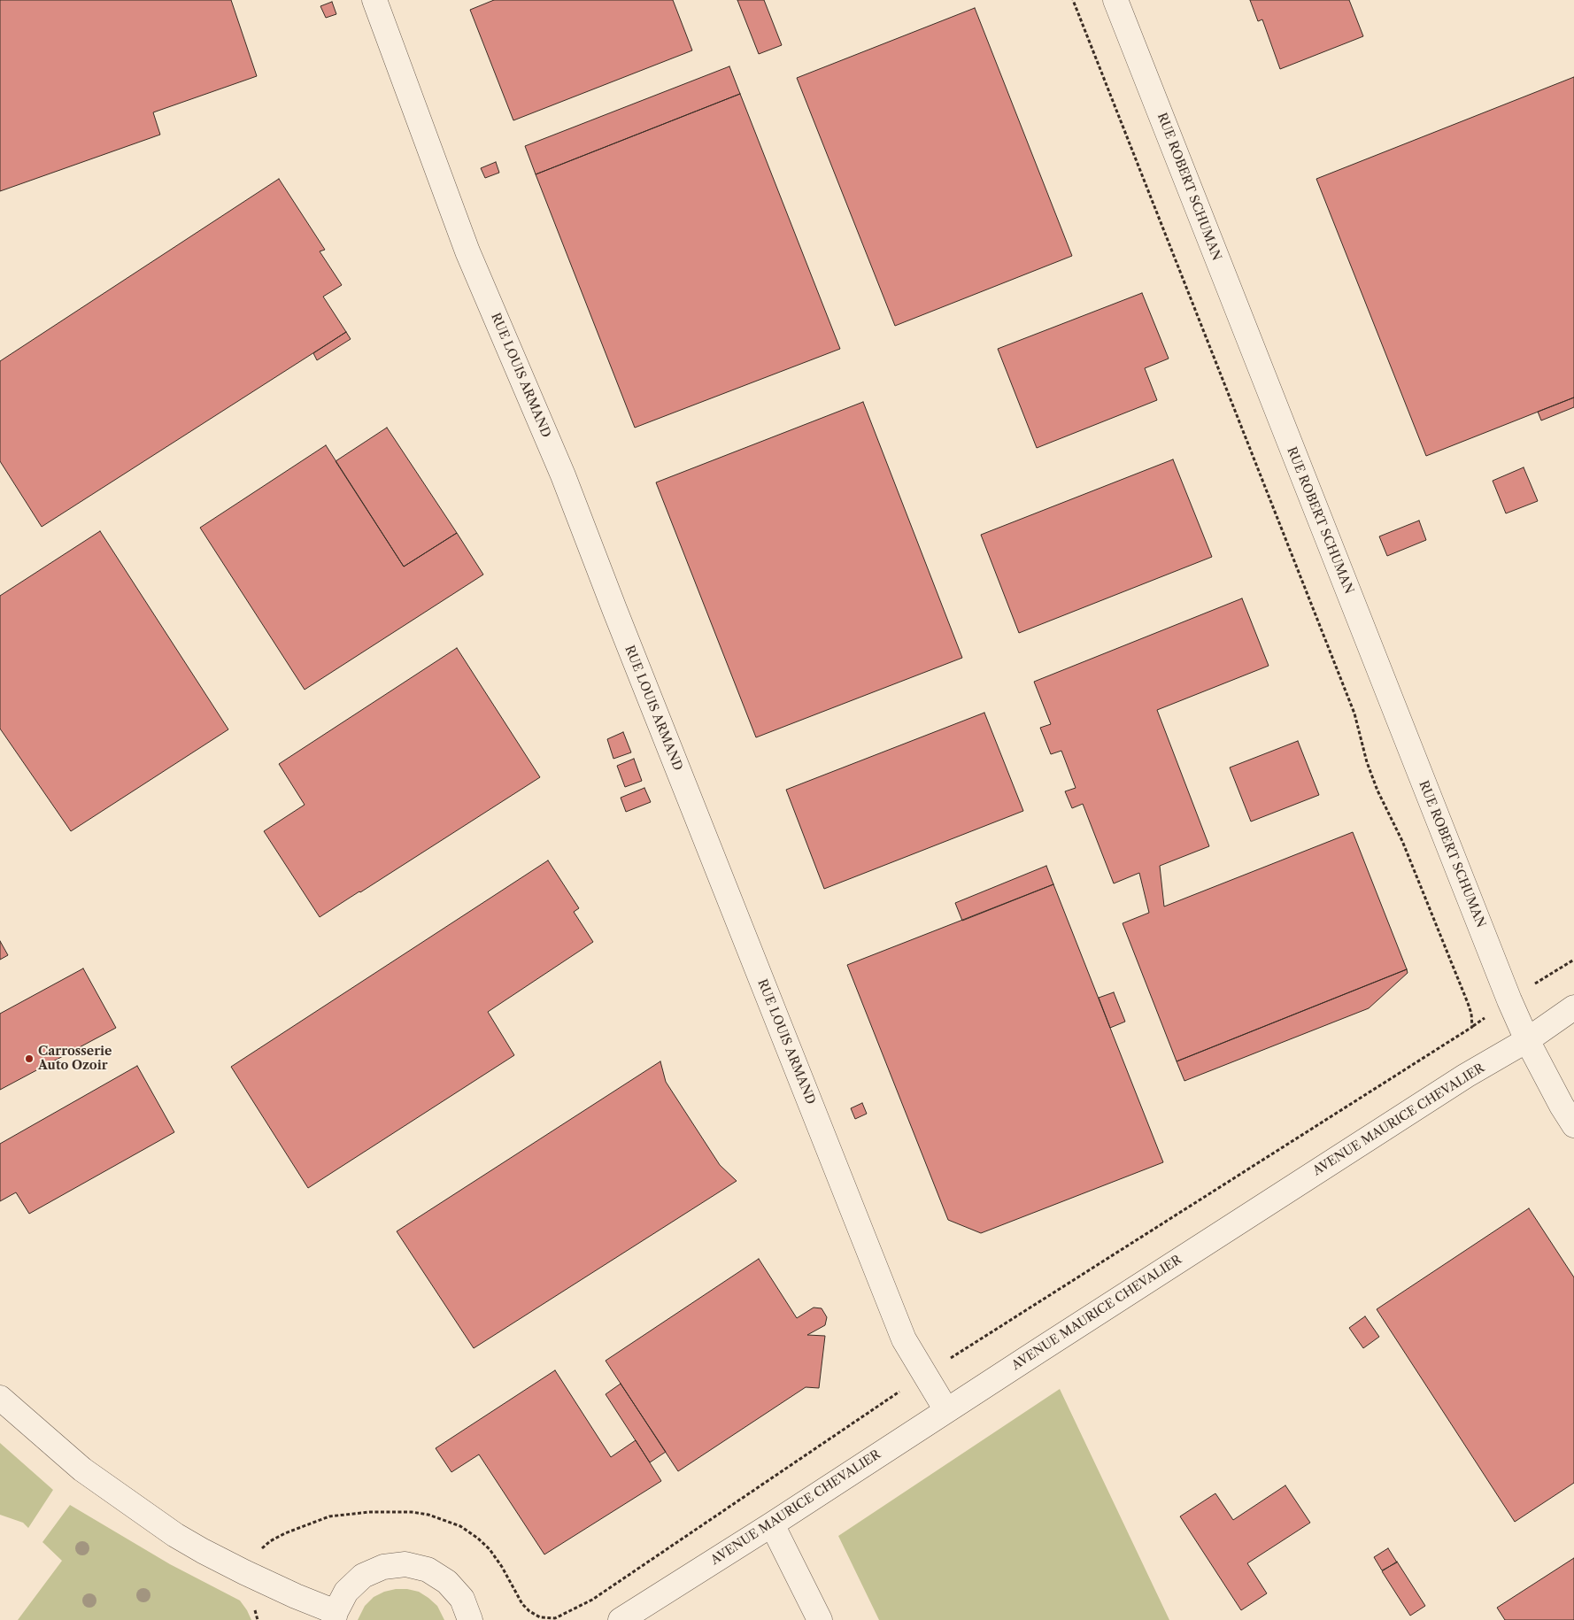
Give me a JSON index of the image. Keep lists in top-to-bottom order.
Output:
{
  "streets": {
    "street": ["RUE ROBERT SCHUMAN", "RUE LOUIS ARMAND", "AVENUE MAURICE CHEVALIER"]
  },
  "crossings": [
    ["RUE ROBERT SCHUMAN", "AVENUE MAURICE CHEVALIER"],
    ["RUE LOUIS ARMAND", "AVENUE MAURICE CHEVALIER"]
  ],
  "places": ["Carrosserie Auto Ozoir"]
}
